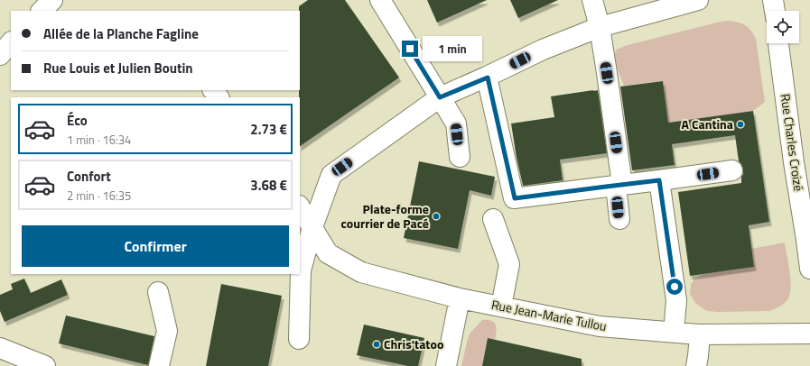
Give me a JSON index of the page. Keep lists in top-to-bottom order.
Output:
{
  "streets": {
    "street": ["Rue Charles Croizé", "Rue Jean-Marie Tullou"]
  },
  "places": ["A Cantina", "Plate-forme courrier de Pacé", "Chris'tatoo"],
  "page": {
    "banner": ["Allée de la Planche Fagline", "Rue Louis et Julien Boutin"],
    "bubble": "1 min",
    "list": [
      {
        "name": "Éco",
        "note": "1 min · 16:34",
        "value": "2.73 €"
      },
      {
        "name": "Confort",
        "note": "2 min · 16:35",
        "value": "3.68 €"
      }
    ],
    "buttons": "Confirmer"
  }
}
